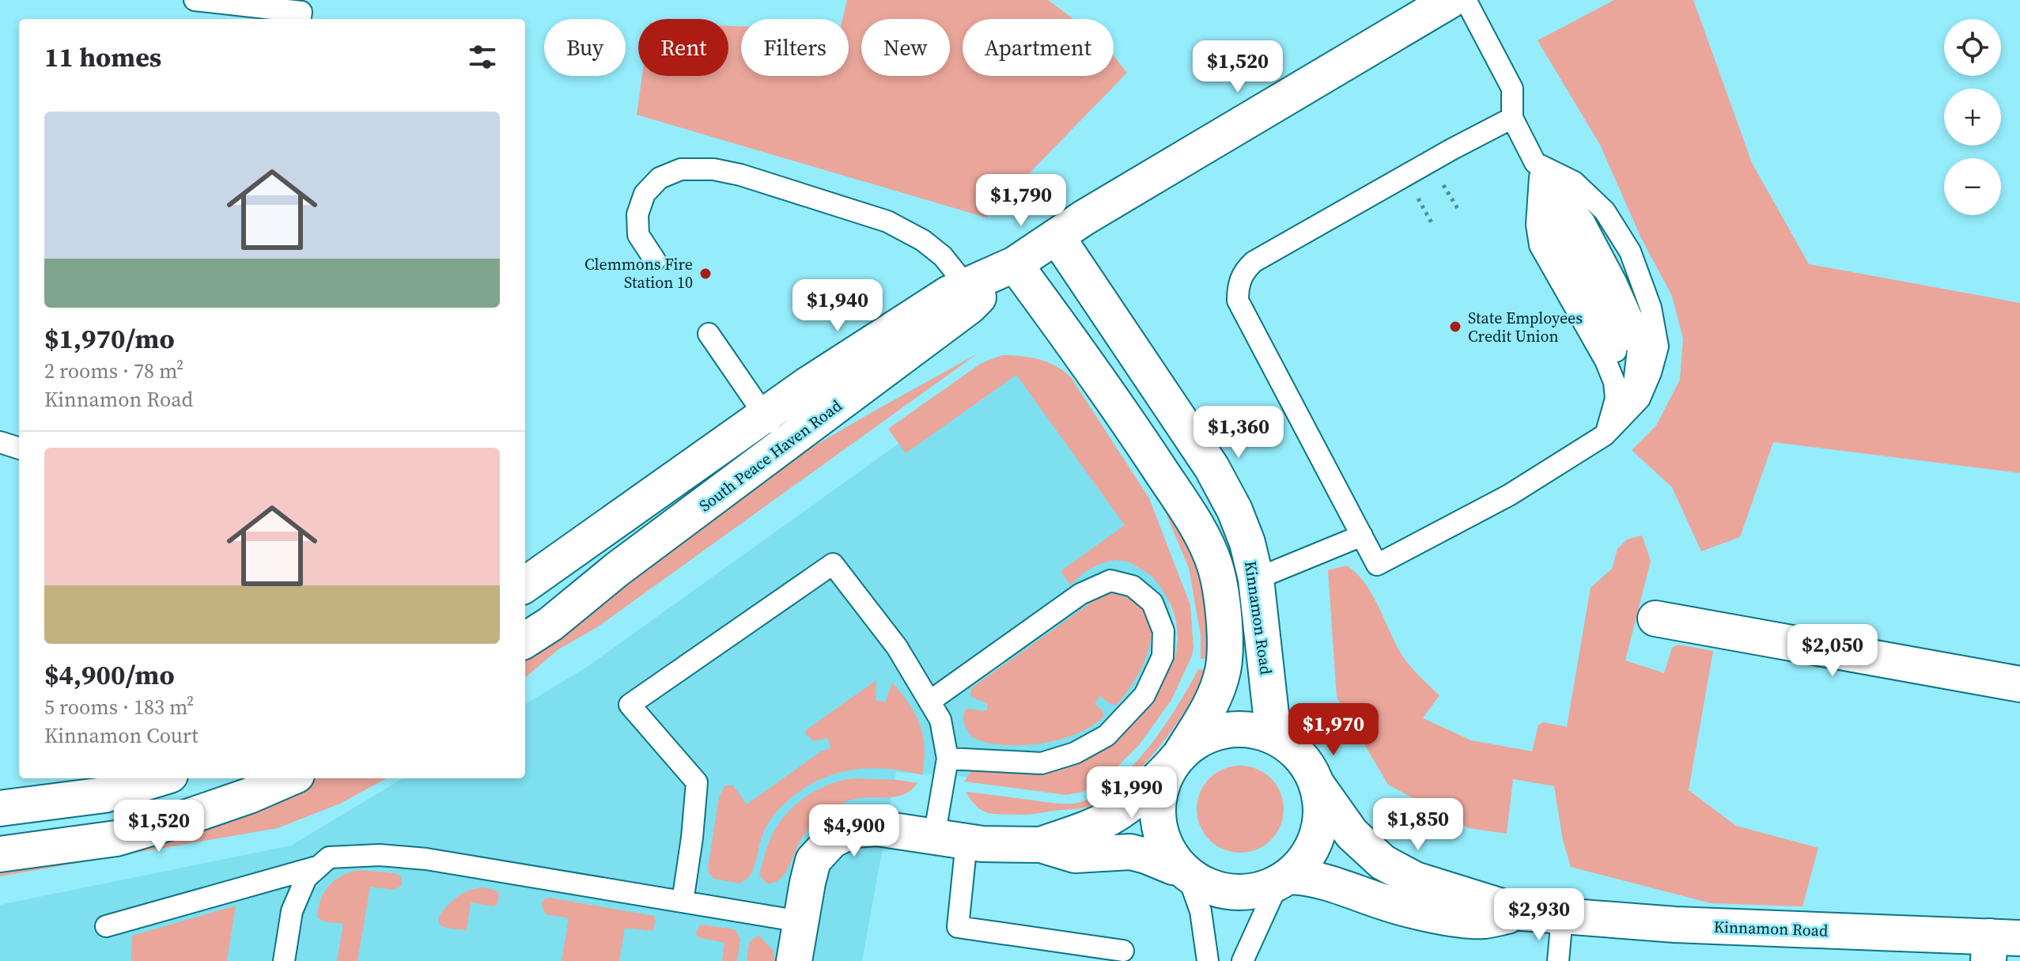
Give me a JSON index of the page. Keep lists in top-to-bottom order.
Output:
{
  "streets": {
    "main road": ["South Peace Haven Road", "Kinnamon Road"]
  },
  "crossings": [
    ["South Peace Haven Road", "Kinnamon Road"]
  ],
  "places": ["Clemmons Fire Station 10", "State Employees Credit Union"],
  "page": {
    "map_buttons": ["+", "−"],
    "chip": [
      "Buy",
      "Rent",
      "Filters",
      "New",
      "Apartment"
    ],
    "heading": "11 homes",
    "price": [
      "$1,520",
      "$1,790",
      "$1,940",
      "$1,360",
      "$2,050",
      "$1,970",
      "$1,990",
      "$1,850",
      "$1,520",
      "$4,900",
      "$2,930"
    ],
    "list": [
      {
        "name": "$1,970/mo",
        "note": "2 rooms · 78 m² · Kinnamon Road"
      },
      {
        "name": "$4,900/mo",
        "note": "5 rooms · 183 m² · Kinnamon Court"
      }
    ]
  }
}
